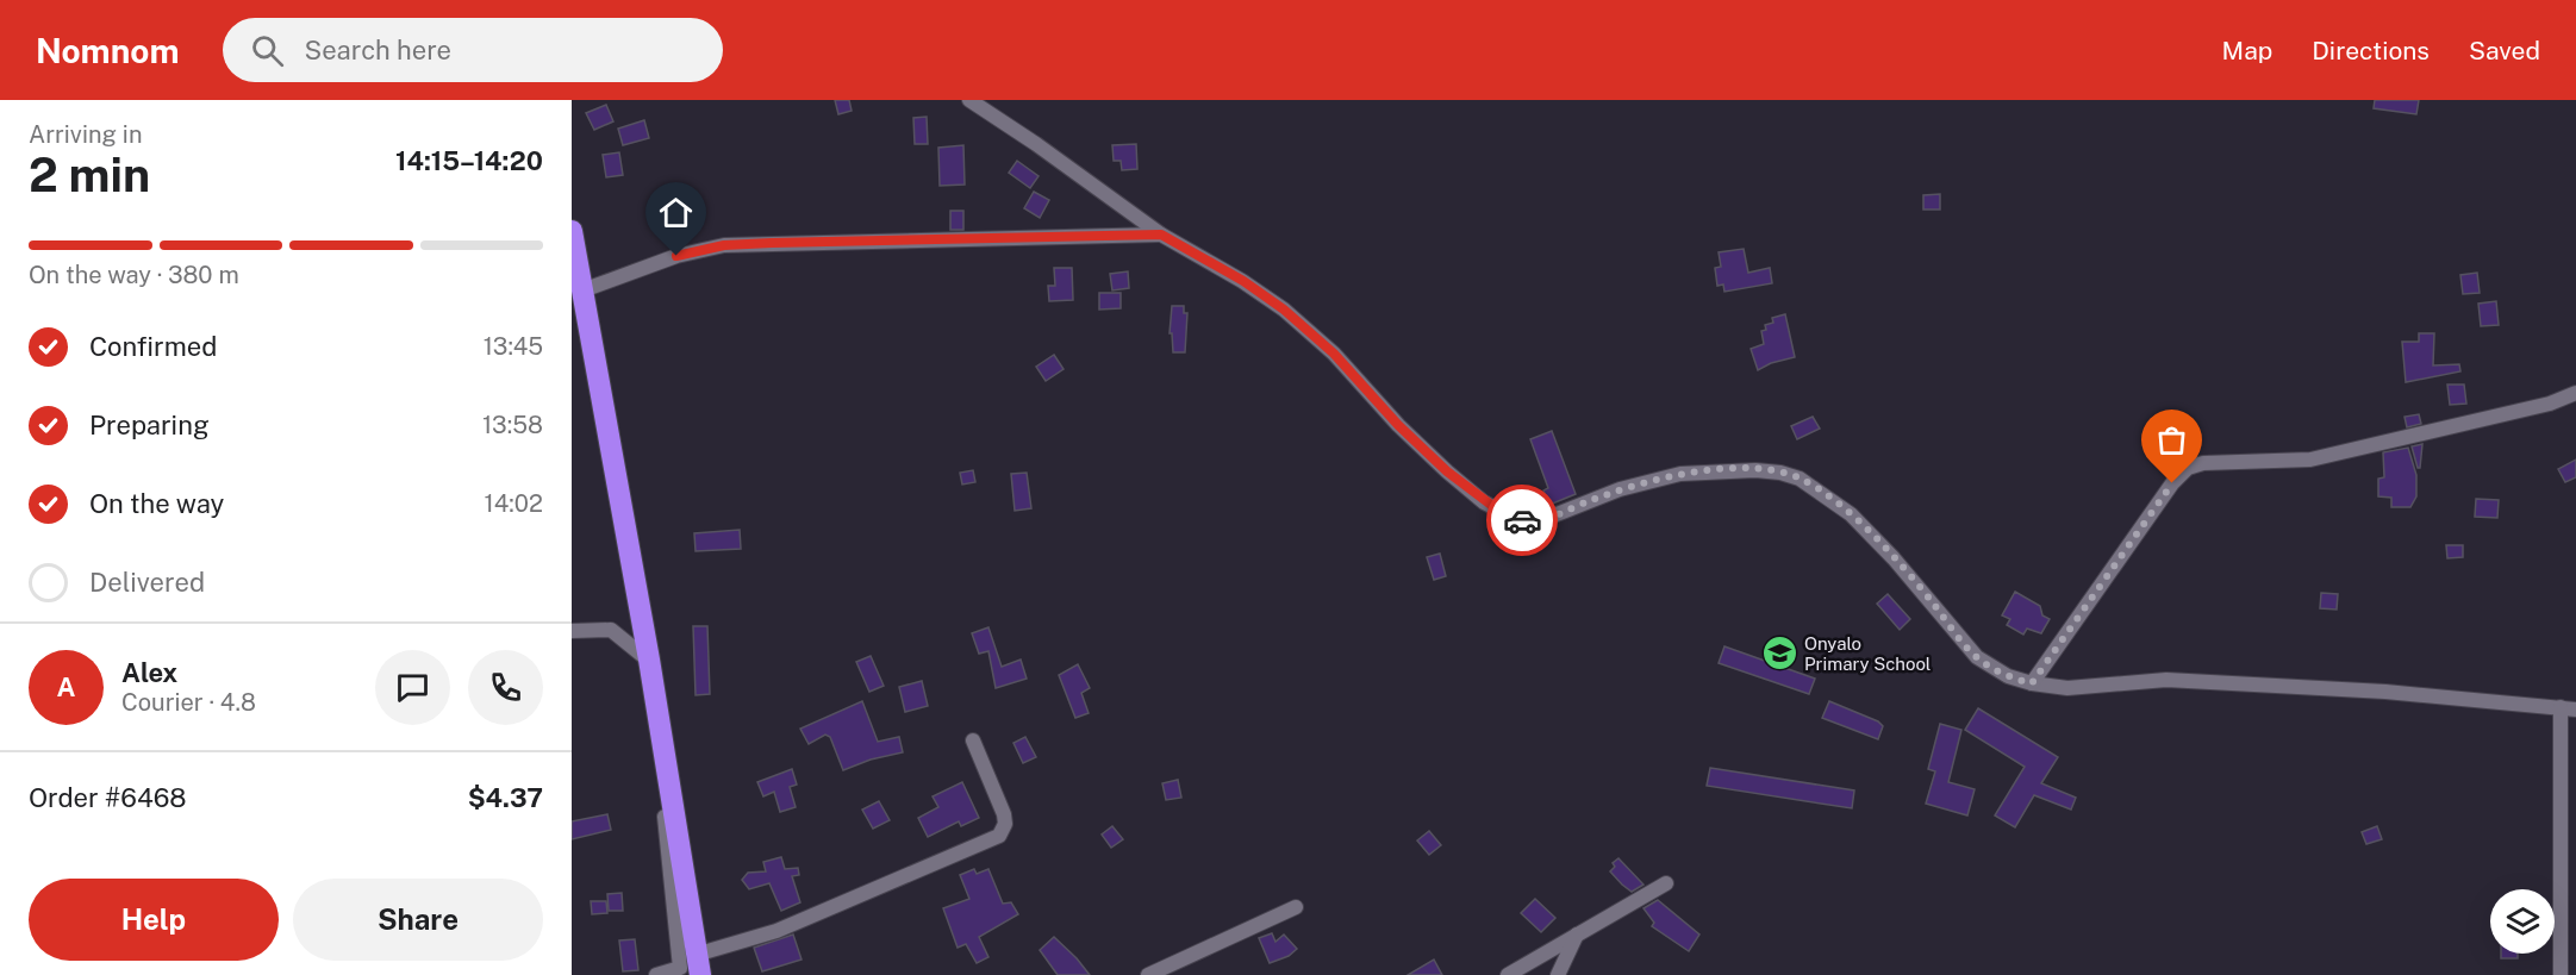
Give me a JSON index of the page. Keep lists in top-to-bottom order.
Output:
{
  "places": {
    "school or university": ["Onyalo Primary School"]
  },
  "page": {
    "header": "Nomnom",
    "search": "Search here",
    "nav": ["Map", "Directions", "Saved"],
    "heading": ["2 min", "Arriving in", "14:15–14:20"],
    "panel": [
      "Alex",
      "Courier · 4.8",
      "Order #6468",
      "$4.37"
    ],
    "bar": "On the way · 380 m",
    "list": [
      ["Confirmed", "13:45"],
      ["Preparing", "13:58"],
      ["On the way", "14:02"],
      "Delivered"
    ],
    "round": "A",
    "buttons": ["Help", "Share"]
  }
}
